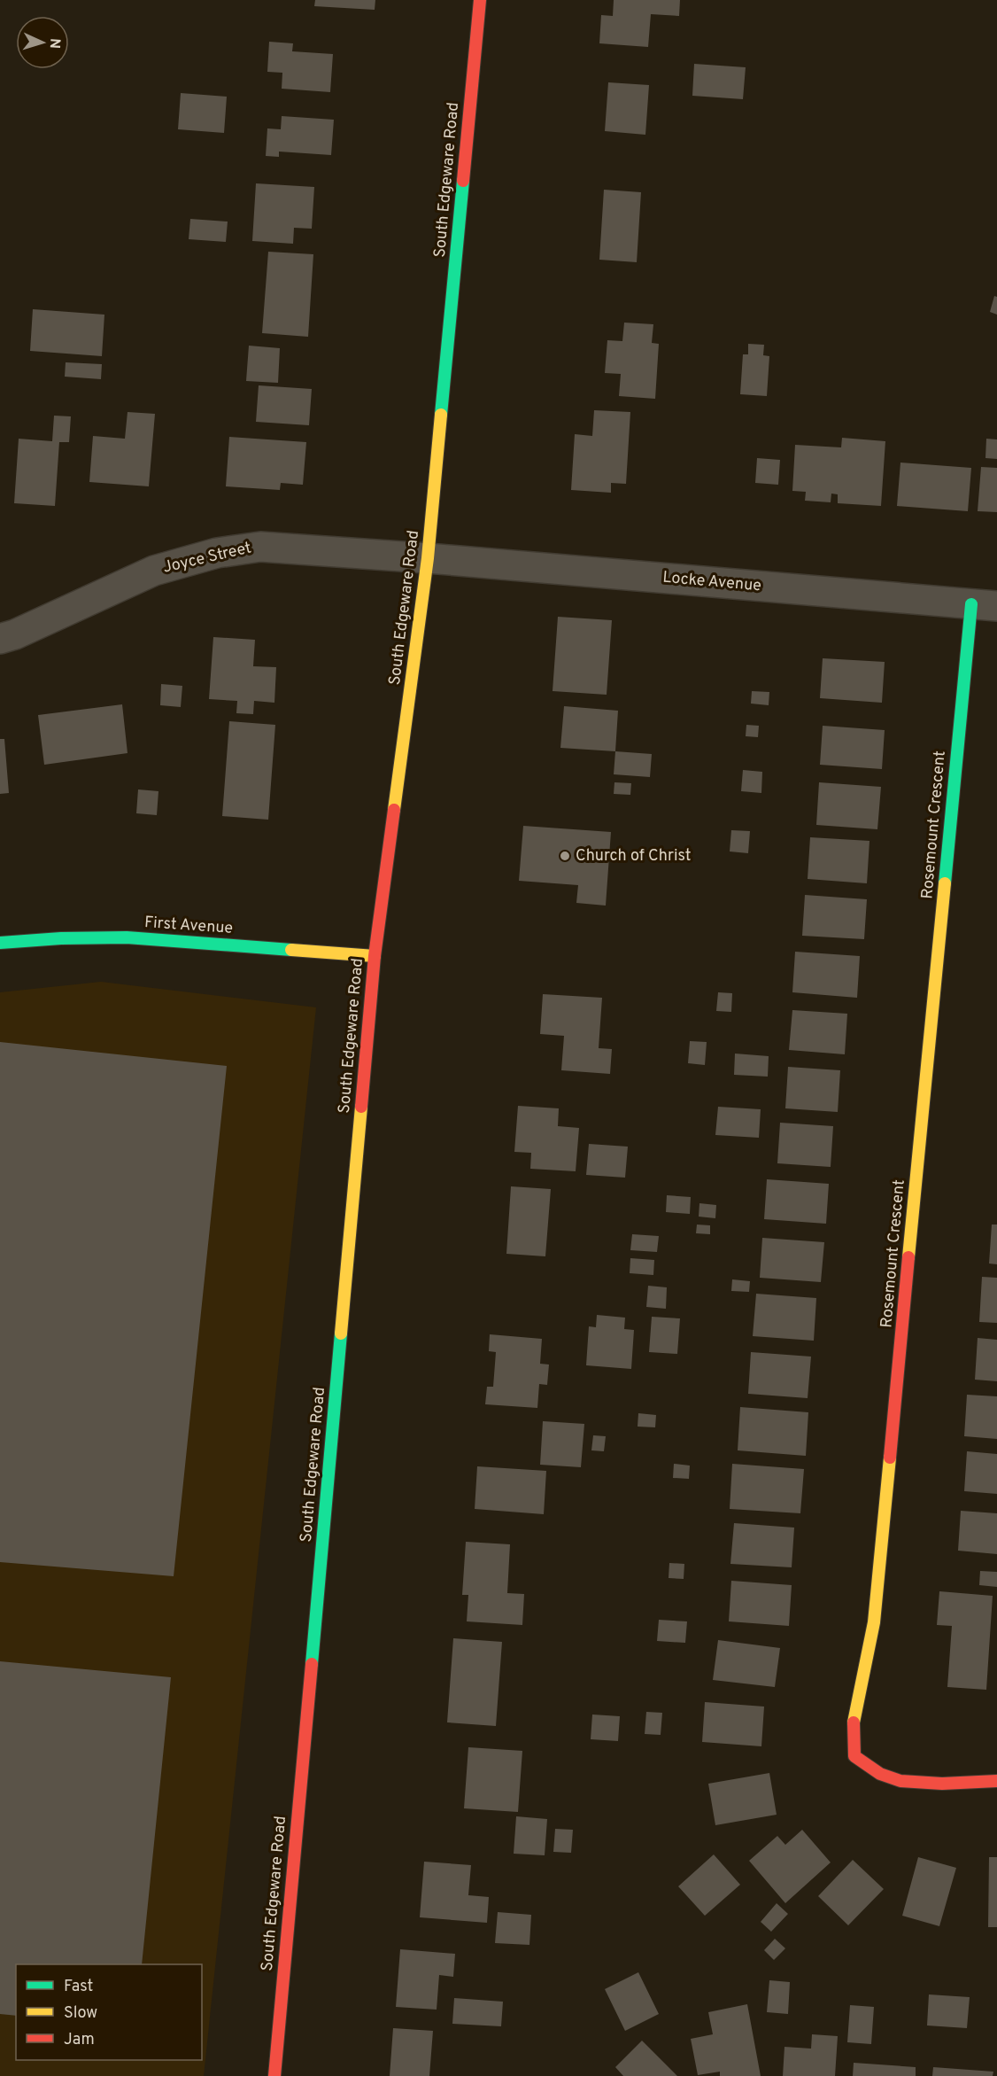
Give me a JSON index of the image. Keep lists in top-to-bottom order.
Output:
{
  "streets": {
    "main road": ["South Edgeware Road", "Rosemount Crescent", "First Avenue"],
    "street": ["Joyce Street", "Locke Avenue"]
  },
  "crossings": [
    ["South Edgeware Road", "Joyce Street"],
    ["South Edgeware Road", "Locke Avenue"],
    ["South Edgeware Road", "First Avenue"],
    ["Joyce Street", "Locke Avenue"],
    ["Locke Avenue", "Rosemount Crescent"]
  ],
  "places": ["Church of Christ"],
  "legend": ["Fast", "Slow", "Jam"],
  "north": "right"
}
